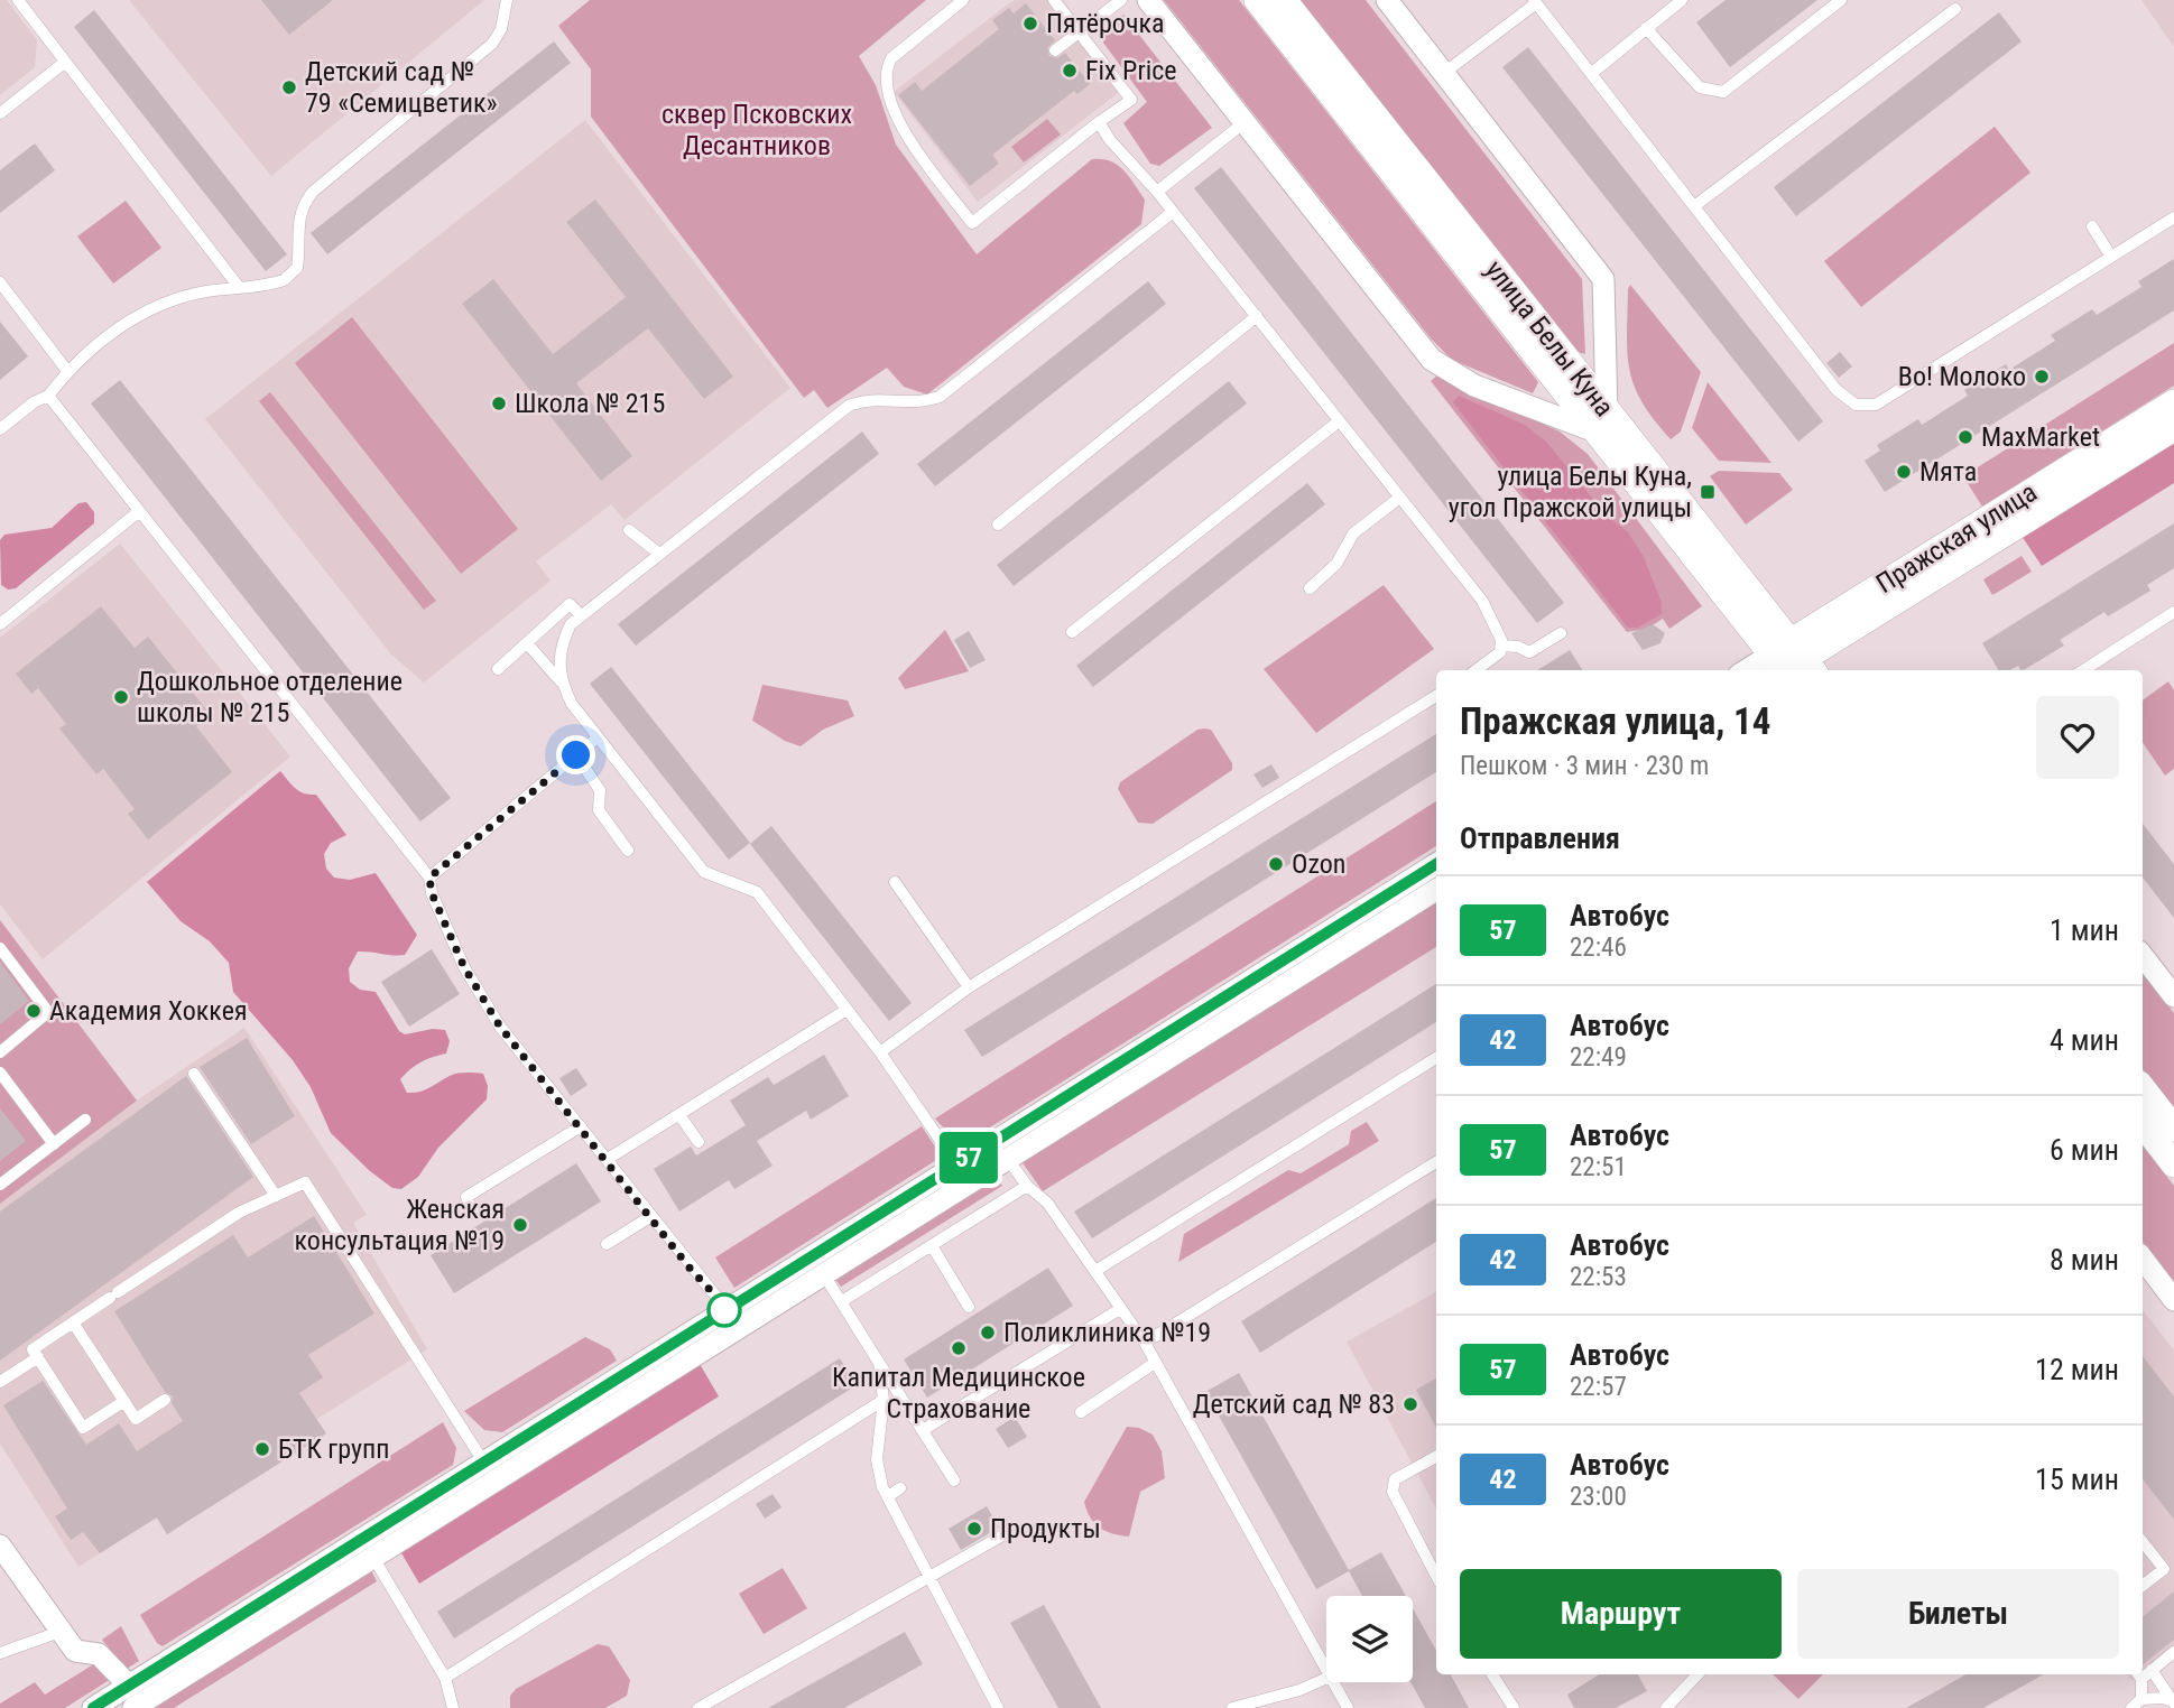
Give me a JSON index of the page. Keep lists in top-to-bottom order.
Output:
{
  "streets": {
    "street": ["улица Белы Куна", "Пражская улица"]
  },
  "crossings": [
    ["улица Белы Куна", "Пражская улица"]
  ],
  "parks": ["сквер Псковских Десантников"],
  "places": {
    "other": [
      "Пятёрочка",
      "Fix Price",
      "Детский сад № 79 «Семицветик»",
      "Во! Молоко",
      "Школа № 215",
      "MaxMarket",
      "Мята",
      "Дошкольное отделение школы № 215",
      "Ozon",
      "Академия Хоккея",
      "Женская консультация №19",
      "Поликлиника №19",
      "Капитал Медицинское Страхование",
      "Детский сад № 83",
      "БТК групп",
      "Продукты"
    ],
    "transit": ["улица Белы Куна, угол Пражской улицы"]
  },
  "lines": ["bus line 57"],
  "page": {
    "on_map": "57",
    "heading": [
      ["Пражская улица, 14", "Пешком · 3 мин · 230 m"],
      "Отправления"
    ],
    "list": [
      {
        "mark": "57",
        "name": "Автобус",
        "note": "22:46",
        "value": "1 мин"
      },
      {
        "mark": "42",
        "name": "Автобус",
        "note": "22:49",
        "value": "4 мин"
      },
      {
        "mark": "57",
        "name": "Автобус",
        "note": "22:51",
        "value": "6 мин"
      },
      {
        "mark": "42",
        "name": "Автобус",
        "note": "22:53",
        "value": "8 мин"
      },
      {
        "mark": "57",
        "name": "Автобус",
        "note": "22:57",
        "value": "12 мин"
      },
      {
        "mark": "42",
        "name": "Автобус",
        "note": "23:00",
        "value": "15 мин"
      }
    ],
    "buttons": ["Маршрут", "Билеты"]
  }
}
